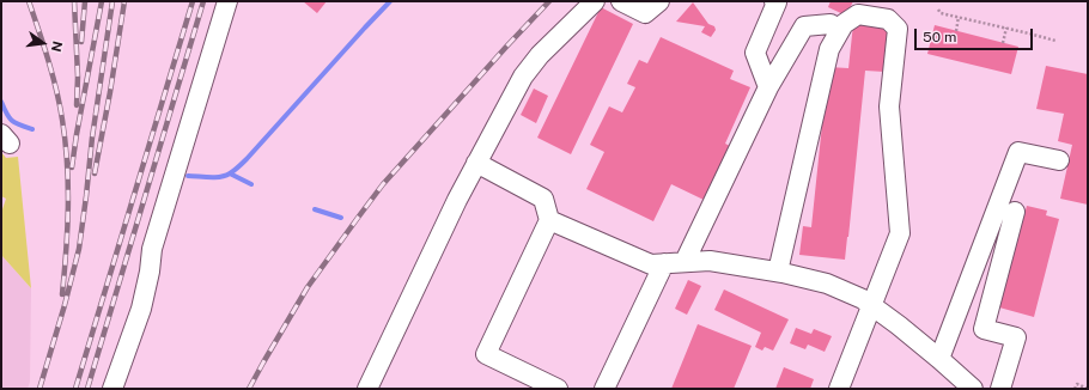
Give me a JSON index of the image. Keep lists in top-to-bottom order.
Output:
{
  "scale_bar": "50 m",
  "north": "right"
}
